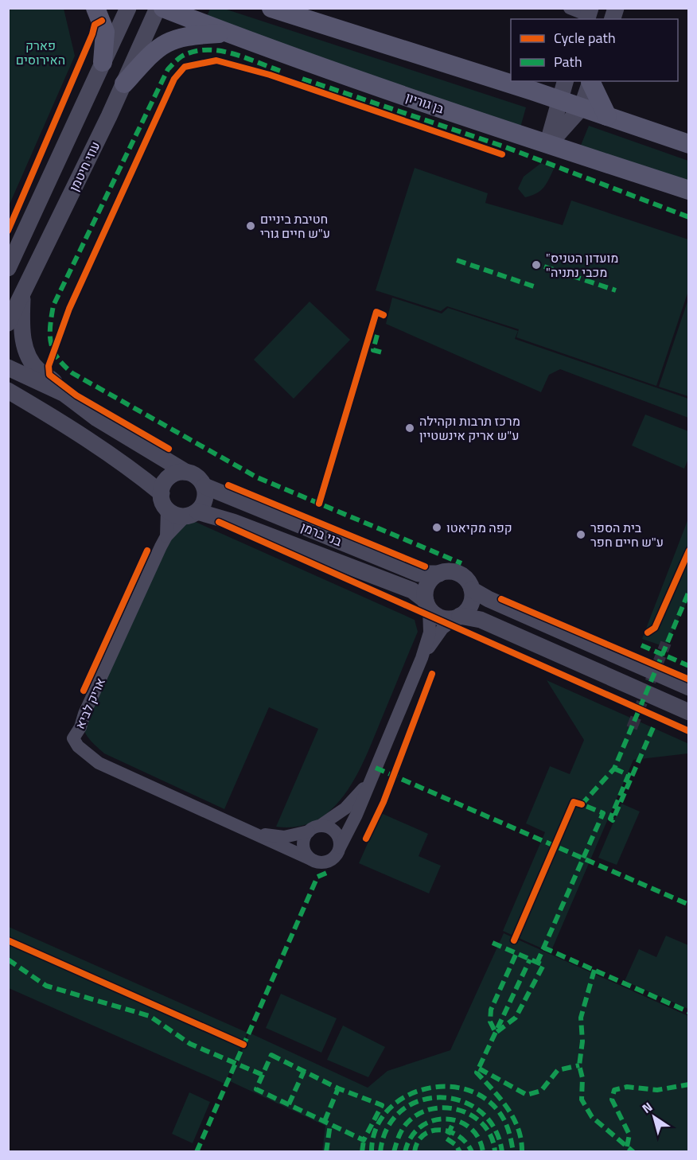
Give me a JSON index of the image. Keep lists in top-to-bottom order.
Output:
{
  "streets": {
    "main road": ["בן גוריון"],
    "street": ["עוזי חיטמן", "בני ברמן", "אריק לביא"]
  },
  "crossings": [
    ["בני ברמן", "אריק לביא"]
  ],
  "parks": ["פארק האירוסים"],
  "places": [
    "חטיבת ביניים ע\"ש חיים גורי",
    "\"מועדון הטניס \"מכבי נתניה",
    "מרכז תרבות וקהילה ע\"ש אריק אינשטיין",
    "קפה מקיאטו",
    "בית הספר ע\"ש חיים חפר"
  ],
  "legend": ["Cycle path", "Path"],
  "north": "top left"
}
